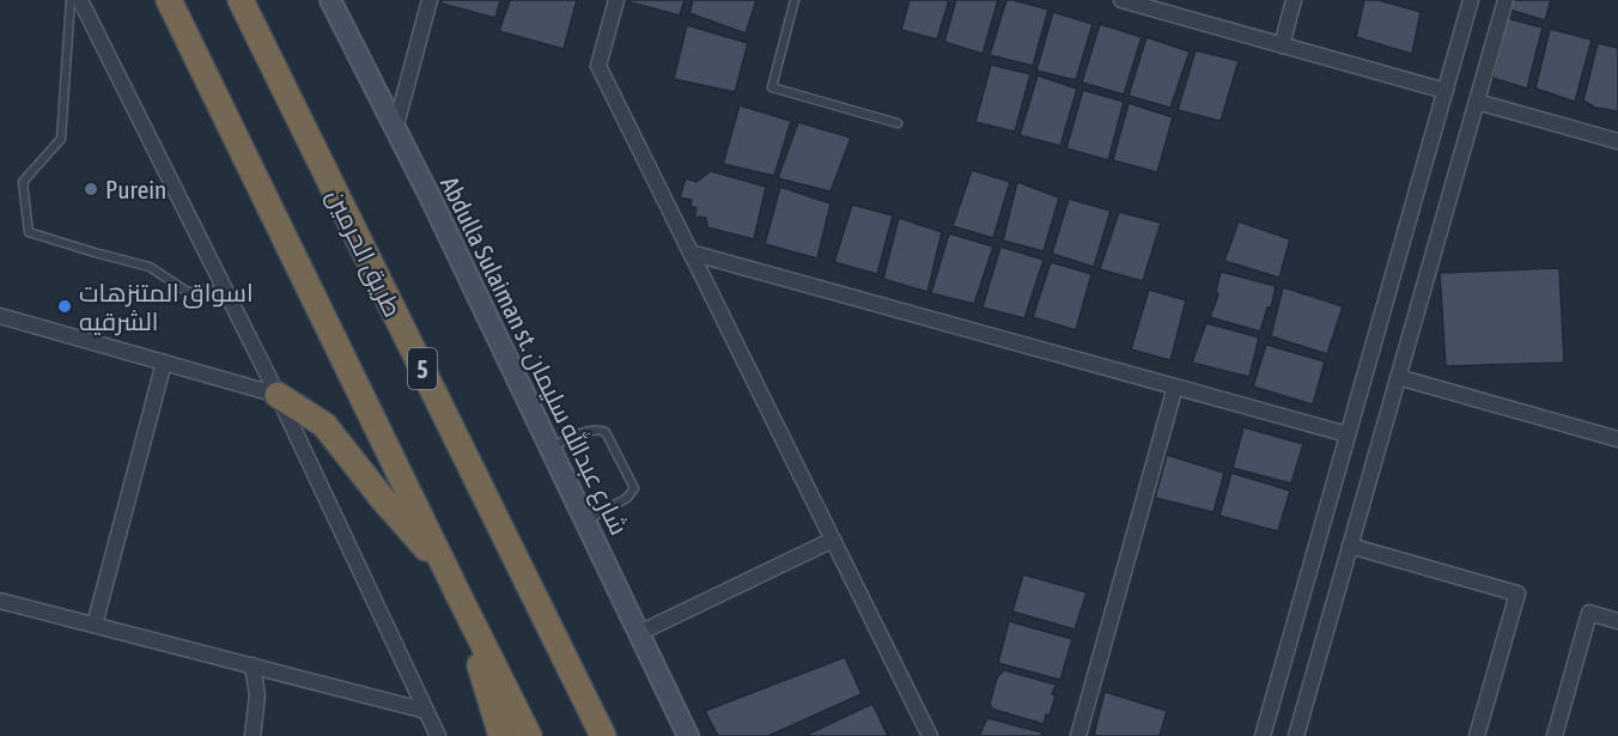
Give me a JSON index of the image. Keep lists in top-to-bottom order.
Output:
{
  "streets": {
    "highway": ["طريق الحرمين", "5"],
    "main road": ["Abdulla Sulaiman st. شارع عبدالله سليمان"]
  },
  "places": ["Purein", "اسواق المتنزهات الشرقيه"]
}
